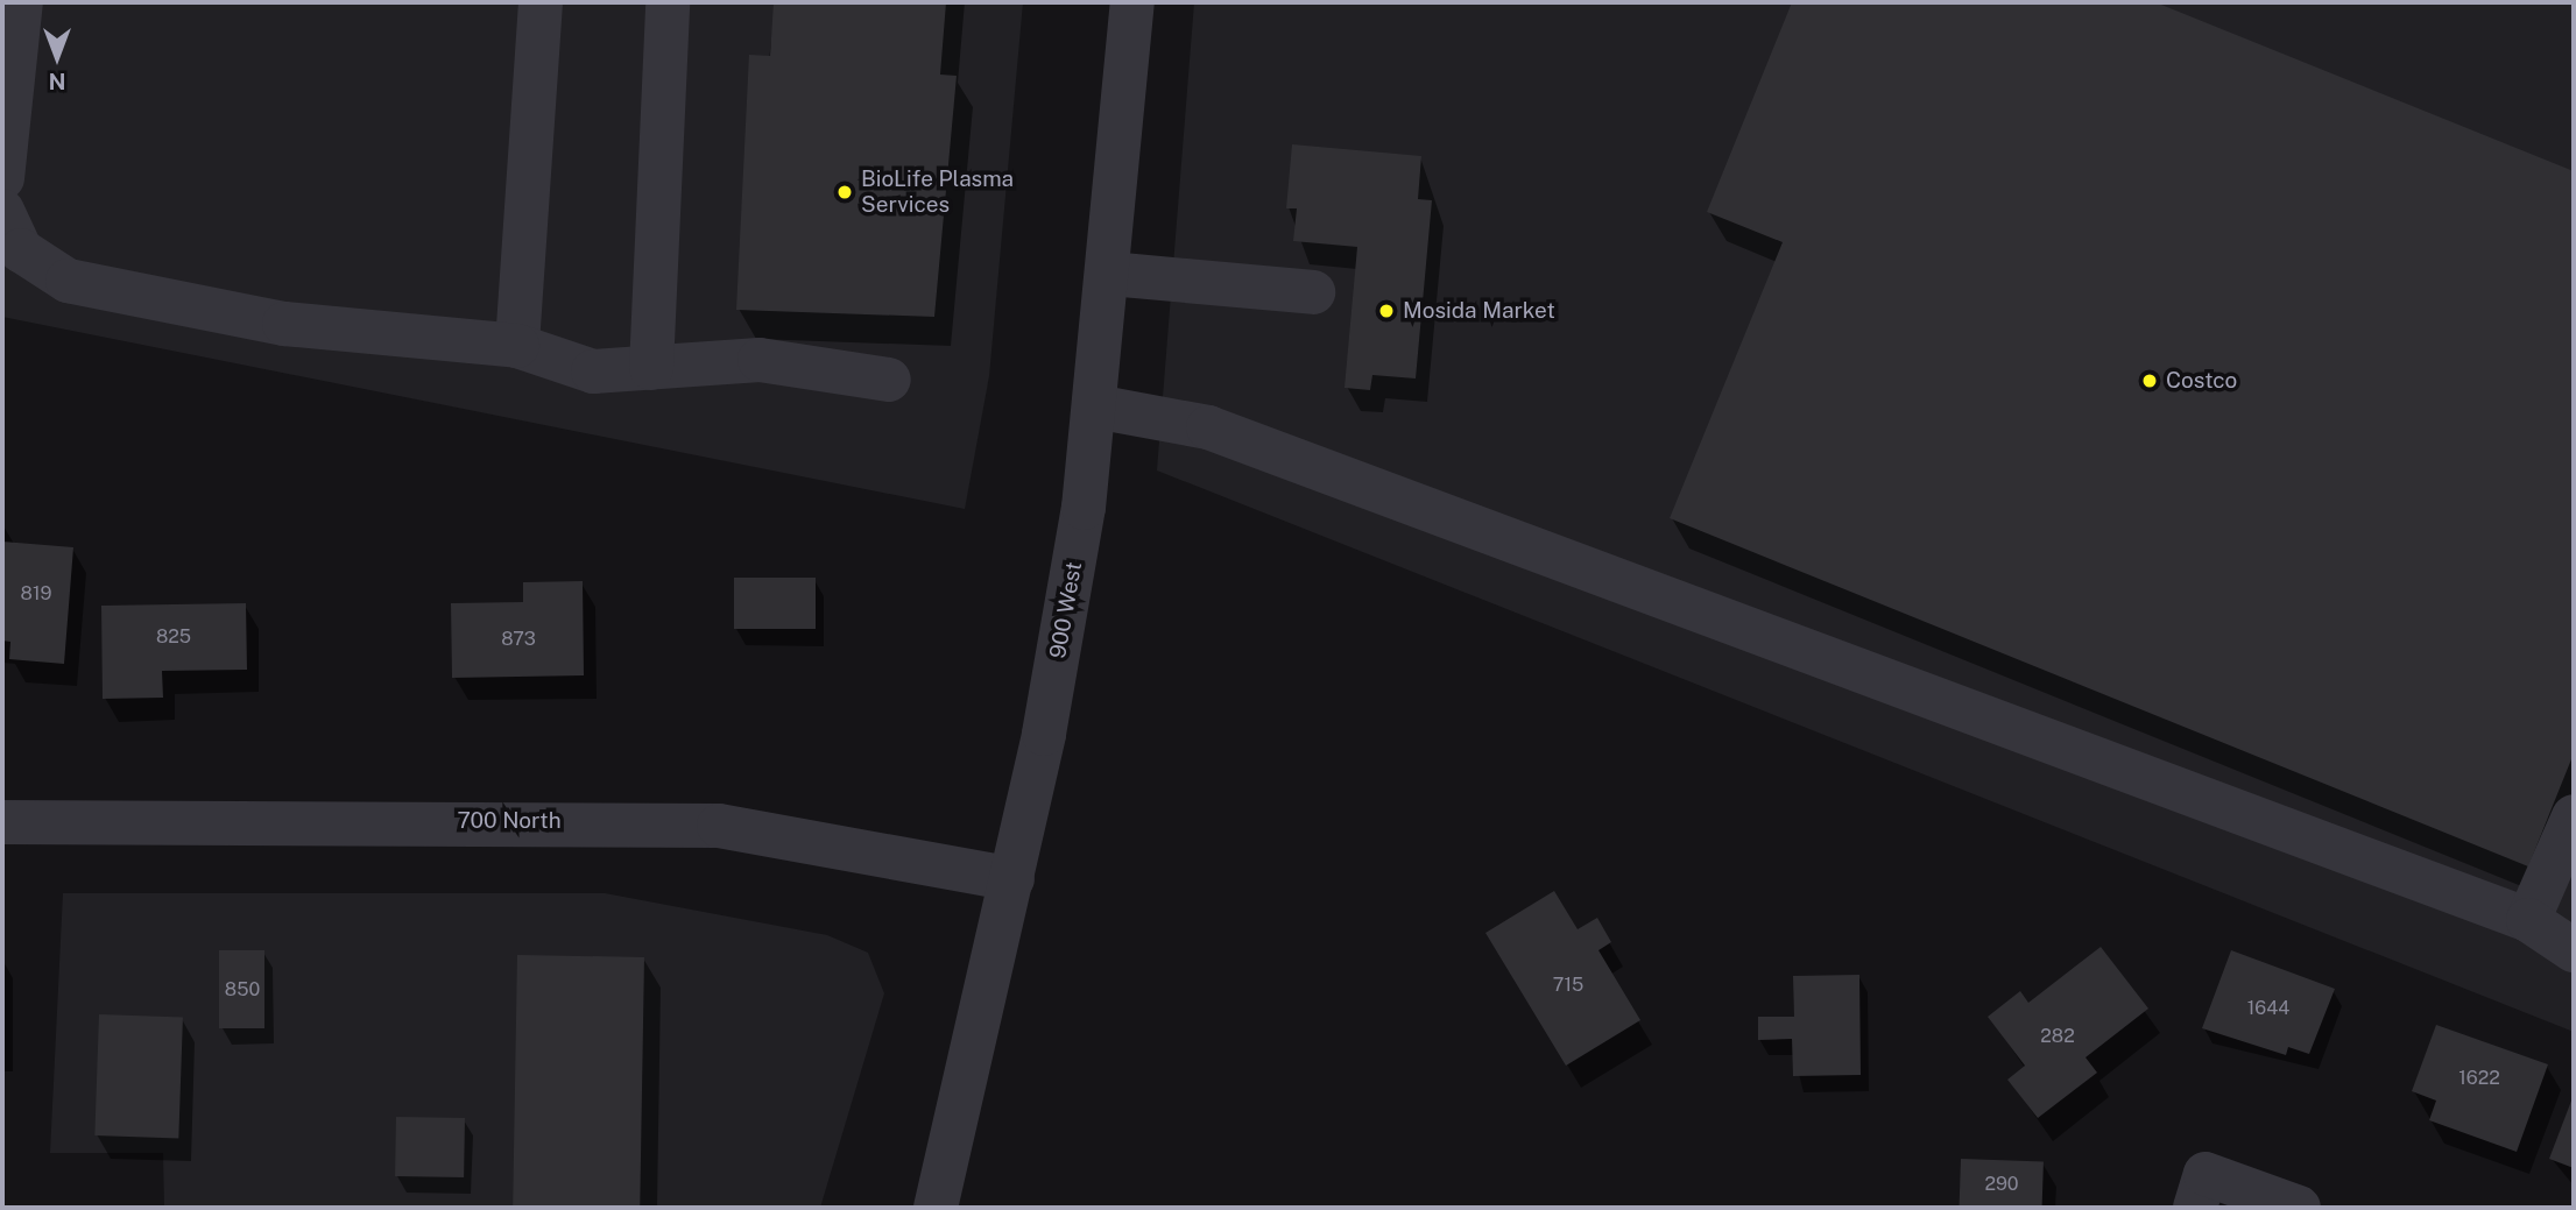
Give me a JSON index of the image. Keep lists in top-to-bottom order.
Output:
{
  "streets": {
    "street": ["900 West", "700 North"]
  },
  "crossings": [
    ["900 West", "700 North"]
  ],
  "places": ["BioLife Plasma Services", "Mosida Market", "Costco"],
  "house_numbers": [
    "819",
    "825",
    "873",
    "715",
    "850",
    "1644",
    "282",
    "1622",
    "290"
  ],
  "north": "bottom"
}
